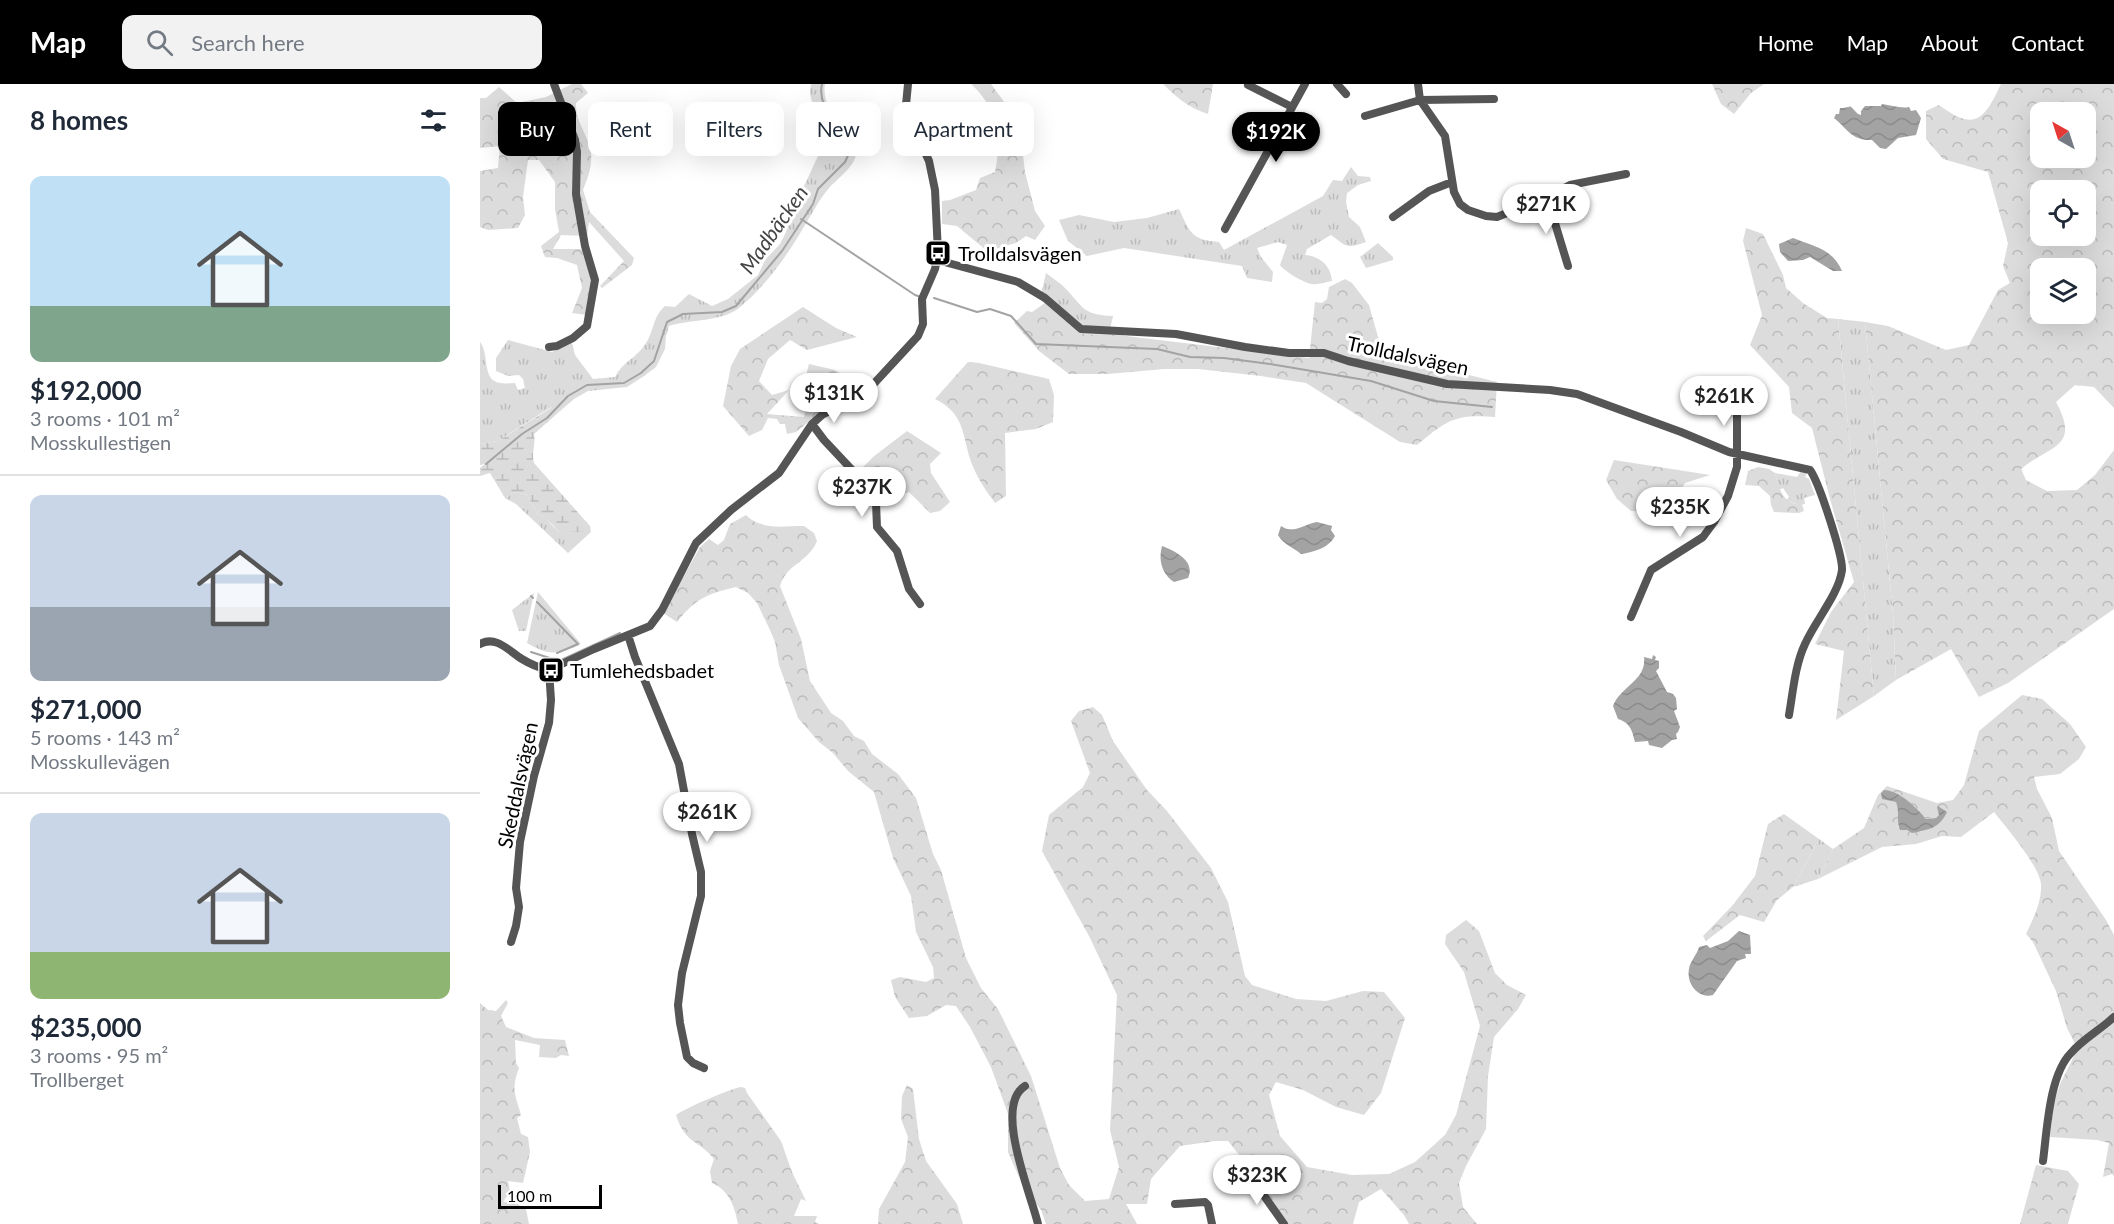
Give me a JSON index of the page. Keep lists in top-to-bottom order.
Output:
{
  "streets": {
    "street": ["Trolldalsvägen", "Skeddalsvägen"]
  },
  "water": ["Madbäcken"],
  "places": {
    "bus stop": ["Trolldalsvägen", "Tumlehedsbadet"]
  },
  "scale_bar": "100 m",
  "north": "top left",
  "page": {
    "header": "Map",
    "search": "Search here",
    "nav": [
      "Home",
      "Map",
      "About",
      "Contact"
    ],
    "heading": "8 homes",
    "chip": [
      "Buy",
      "Rent",
      "Filters",
      "New",
      "Apartment"
    ],
    "price": [
      "$192K",
      "$271K",
      "$131K",
      "$261K",
      "$237K",
      "$235K",
      "$261K",
      "$323K"
    ],
    "list": [
      {
        "name": "$192,000",
        "note": "3 rooms · 101 m² · Mosskullestigen"
      },
      {
        "name": "$271,000",
        "note": "5 rooms · 143 m² · Mosskullevägen"
      },
      {
        "name": "$235,000",
        "note": "3 rooms · 95 m² · Trollberget"
      }
    ],
    "scale": "100 m"
  }
}
